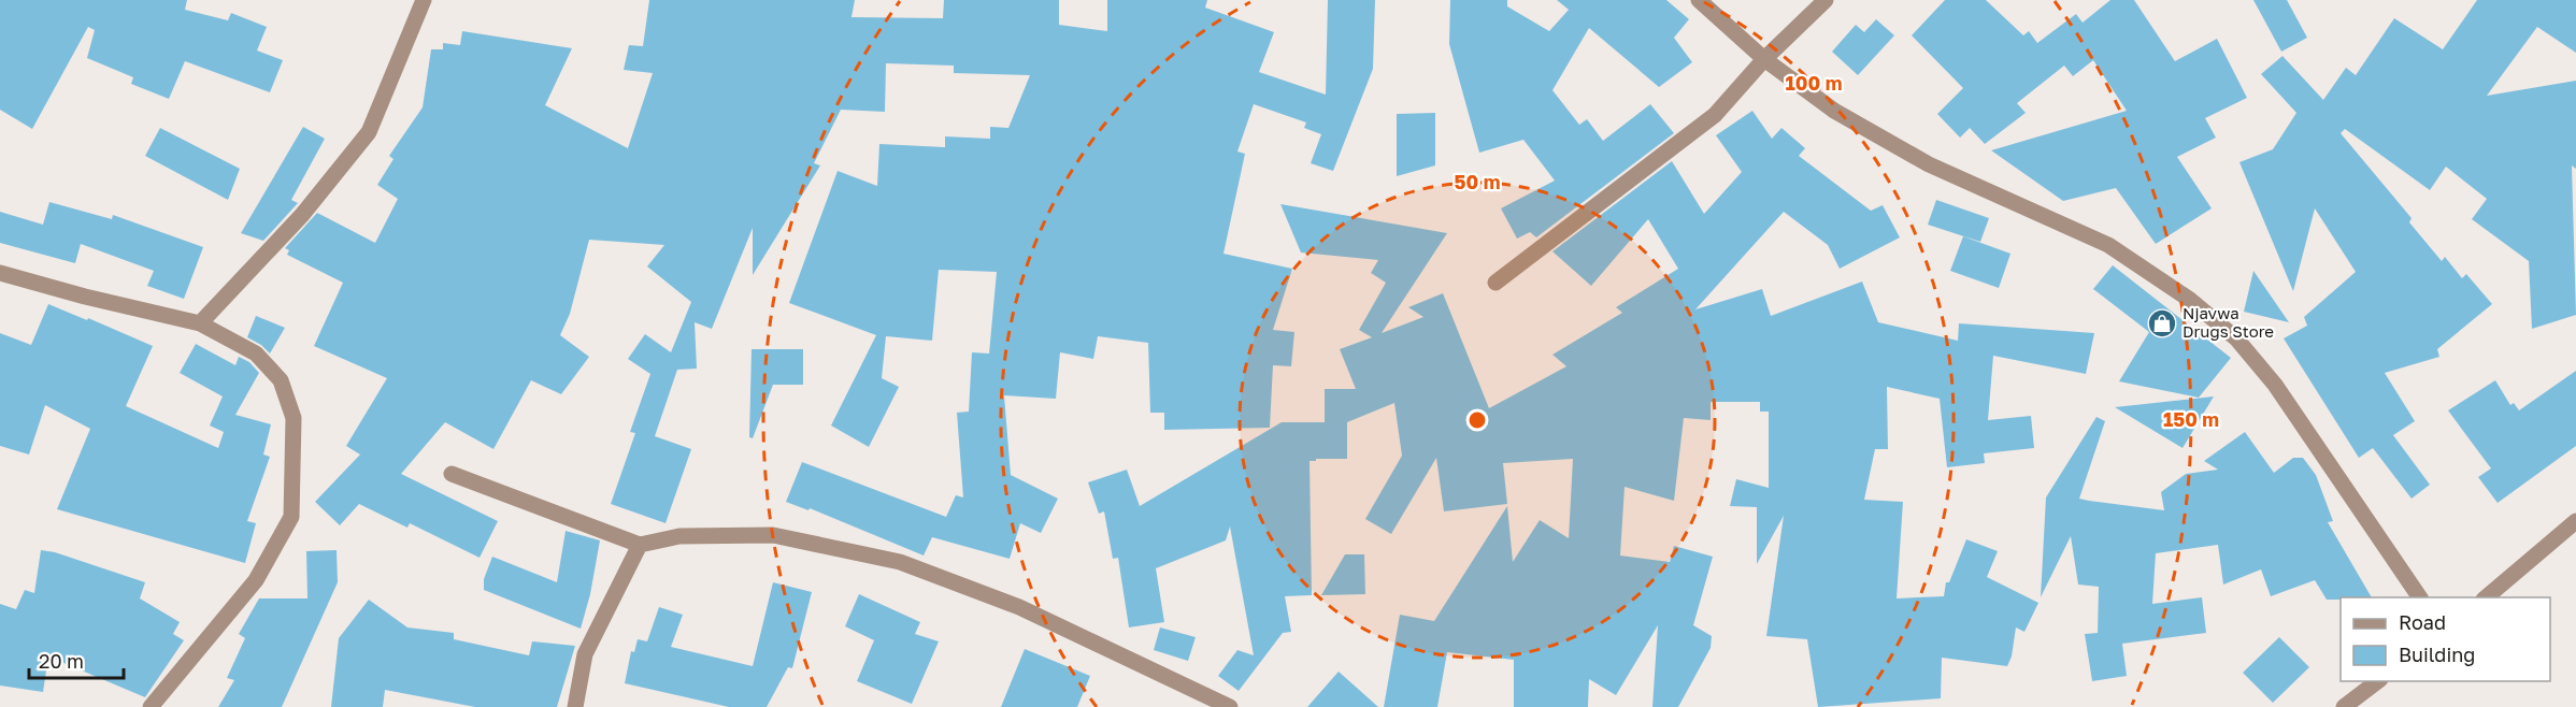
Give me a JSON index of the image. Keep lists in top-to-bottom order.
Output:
{
  "places": {
    "shop": ["Njavwa Drugs Store"]
  },
  "legend": ["Road", "Building"],
  "scale_bar": "20 m",
  "rings": ["100 m", "50 m", "150 m"]
}
